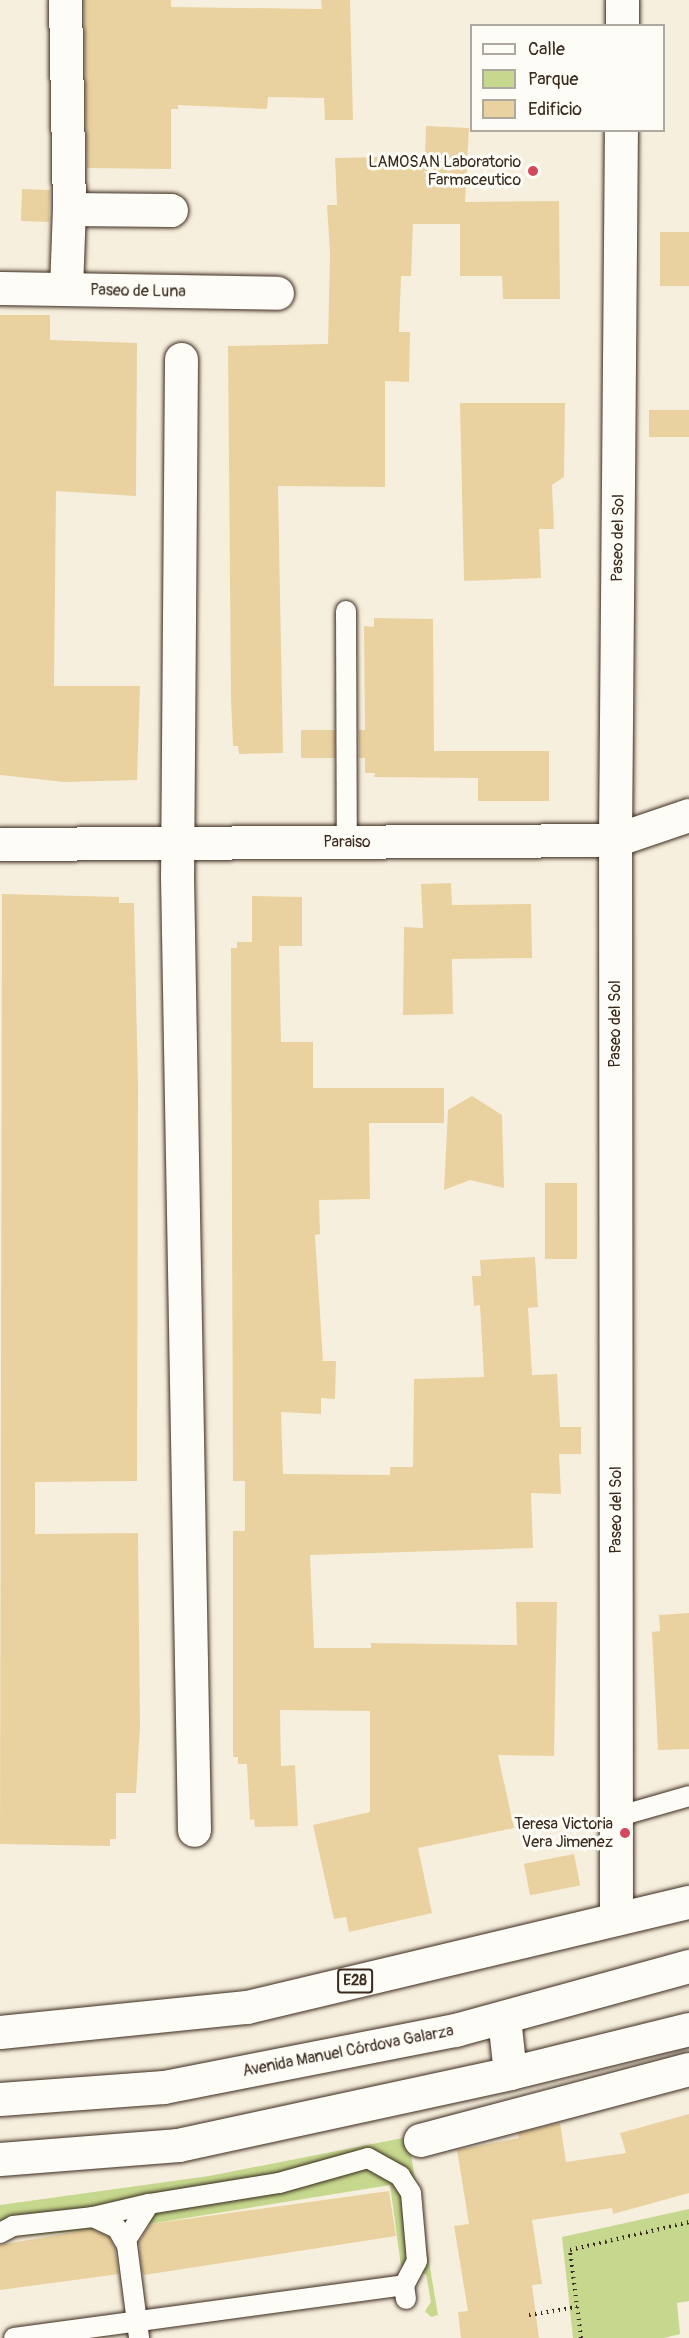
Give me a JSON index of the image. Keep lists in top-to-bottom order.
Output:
{
  "streets": {
    "street": [
      "Paseo de Luna",
      "Paseo del Sol",
      "Paraiso",
      "E28",
      "Avenida Manuel Córdova Galarza"
    ]
  },
  "crossings": [
    ["Paseo del Sol", "Paraiso"],
    ["Paseo del Sol", "E28"]
  ],
  "places": ["LAMOSAN Laboratorio Farmaceutico", "Teresa Victoria Vera Jimenez"],
  "legend": ["Calle", "Parque", "Edificio"]
}
